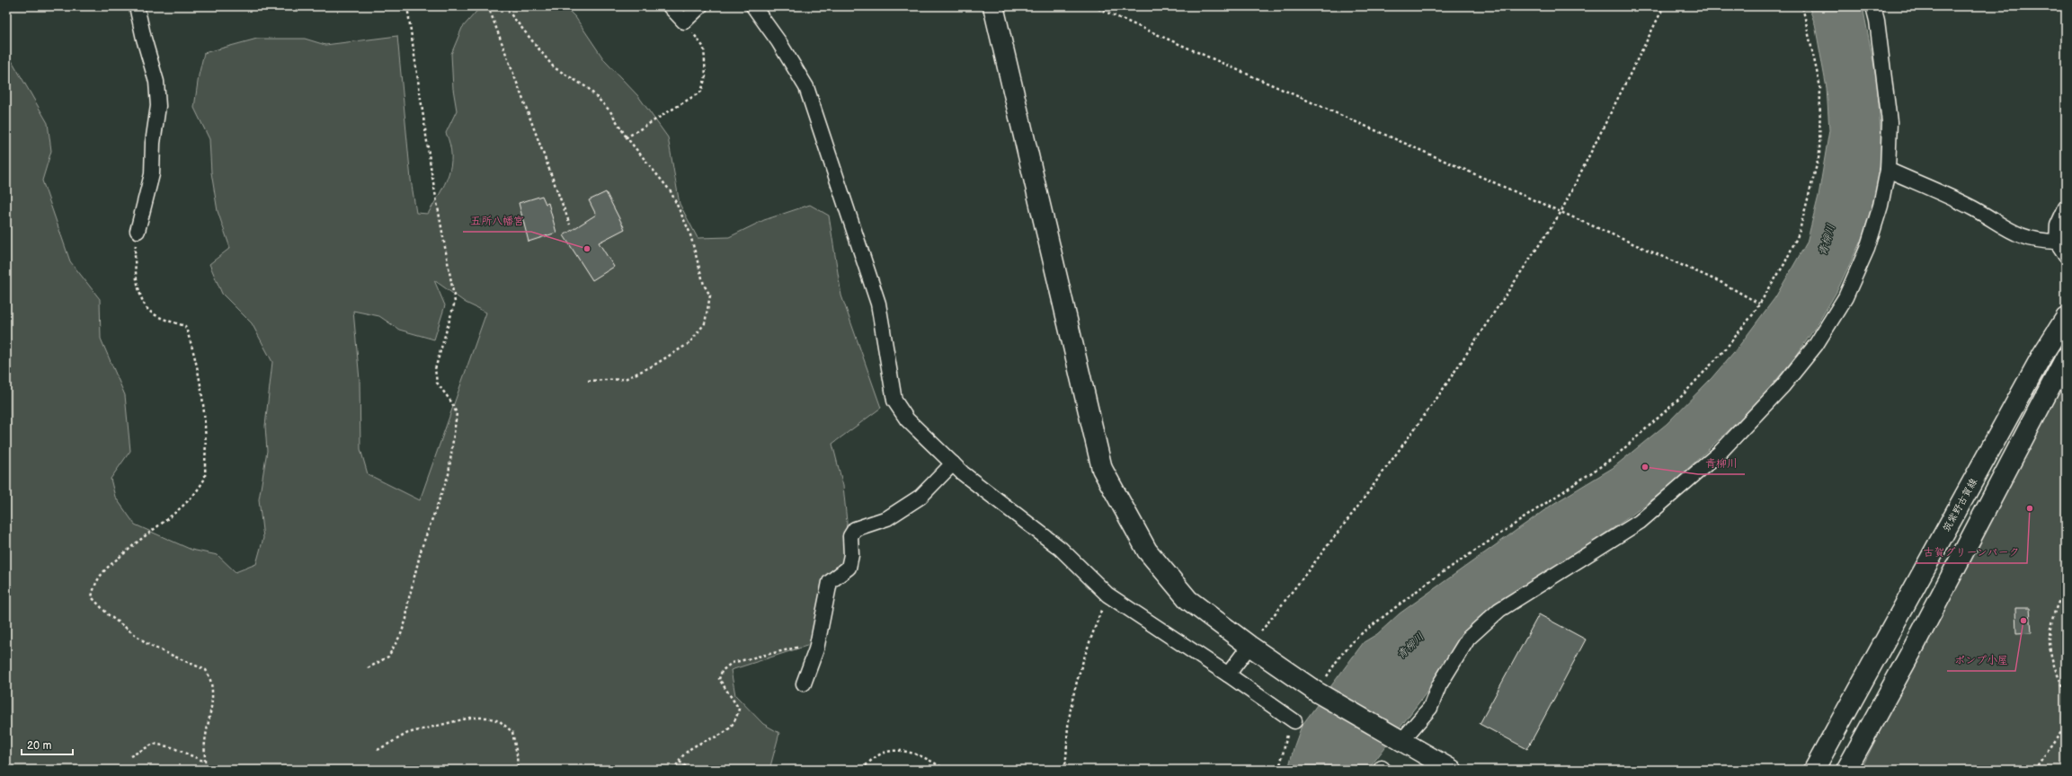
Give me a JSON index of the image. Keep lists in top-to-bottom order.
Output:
{
  "streets": {
    "main road": ["筑紫野古賀線"]
  },
  "water": ["青柳川"],
  "places": [
    "五所八幡宮",
    "青柳川",
    "古賀グリーンパーク",
    "ポンプ小屋"
  ],
  "scale_bar": "20 m"
}
